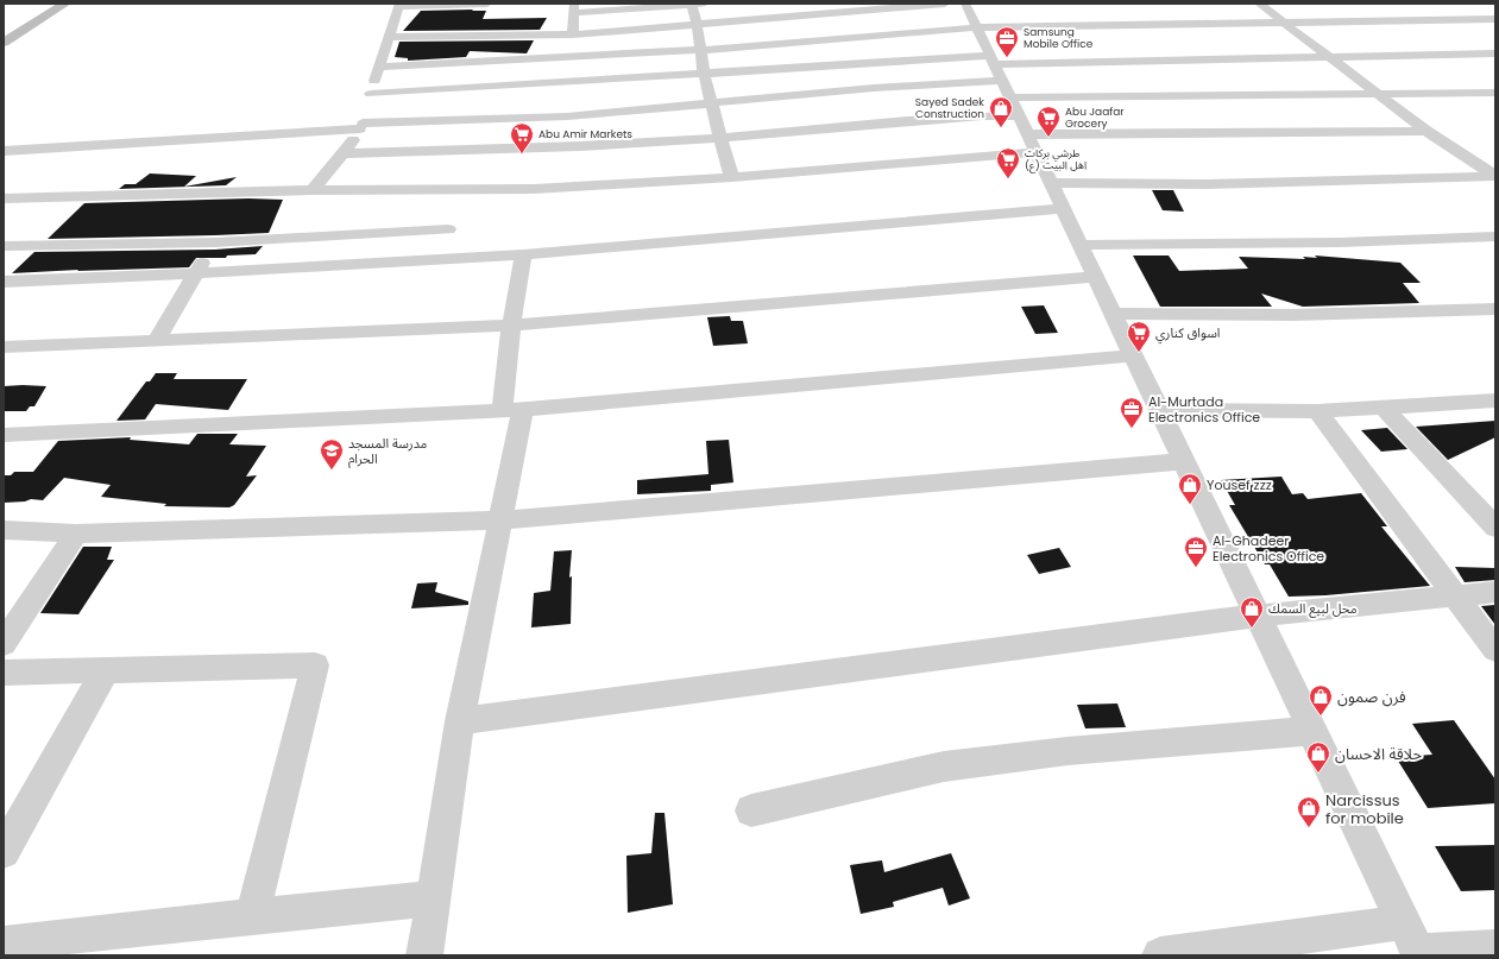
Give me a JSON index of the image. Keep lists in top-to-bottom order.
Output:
{
  "places": {
    "office": ["Samsung Mobile Office", "Al-Murtada Electronics Office", "Al-Ghadeer Electronics Office"],
    "shop": [
      "Sayed Sadek Construction",
      "Yousef zzz",
      "محل لبيع السمك",
      "فرن صمون",
      "حلاقة الاحسان",
      "Narcissus for mobile"
    ],
    "supermarket": [
      "Abu Jaafar Grocery",
      "Abu Amir Markets",
      "طرشي بركات اهل البيت (ع)",
      "اسواق كناري"
    ],
    "school or university": ["مدرسة المسجد الحرام"]
  }
}
